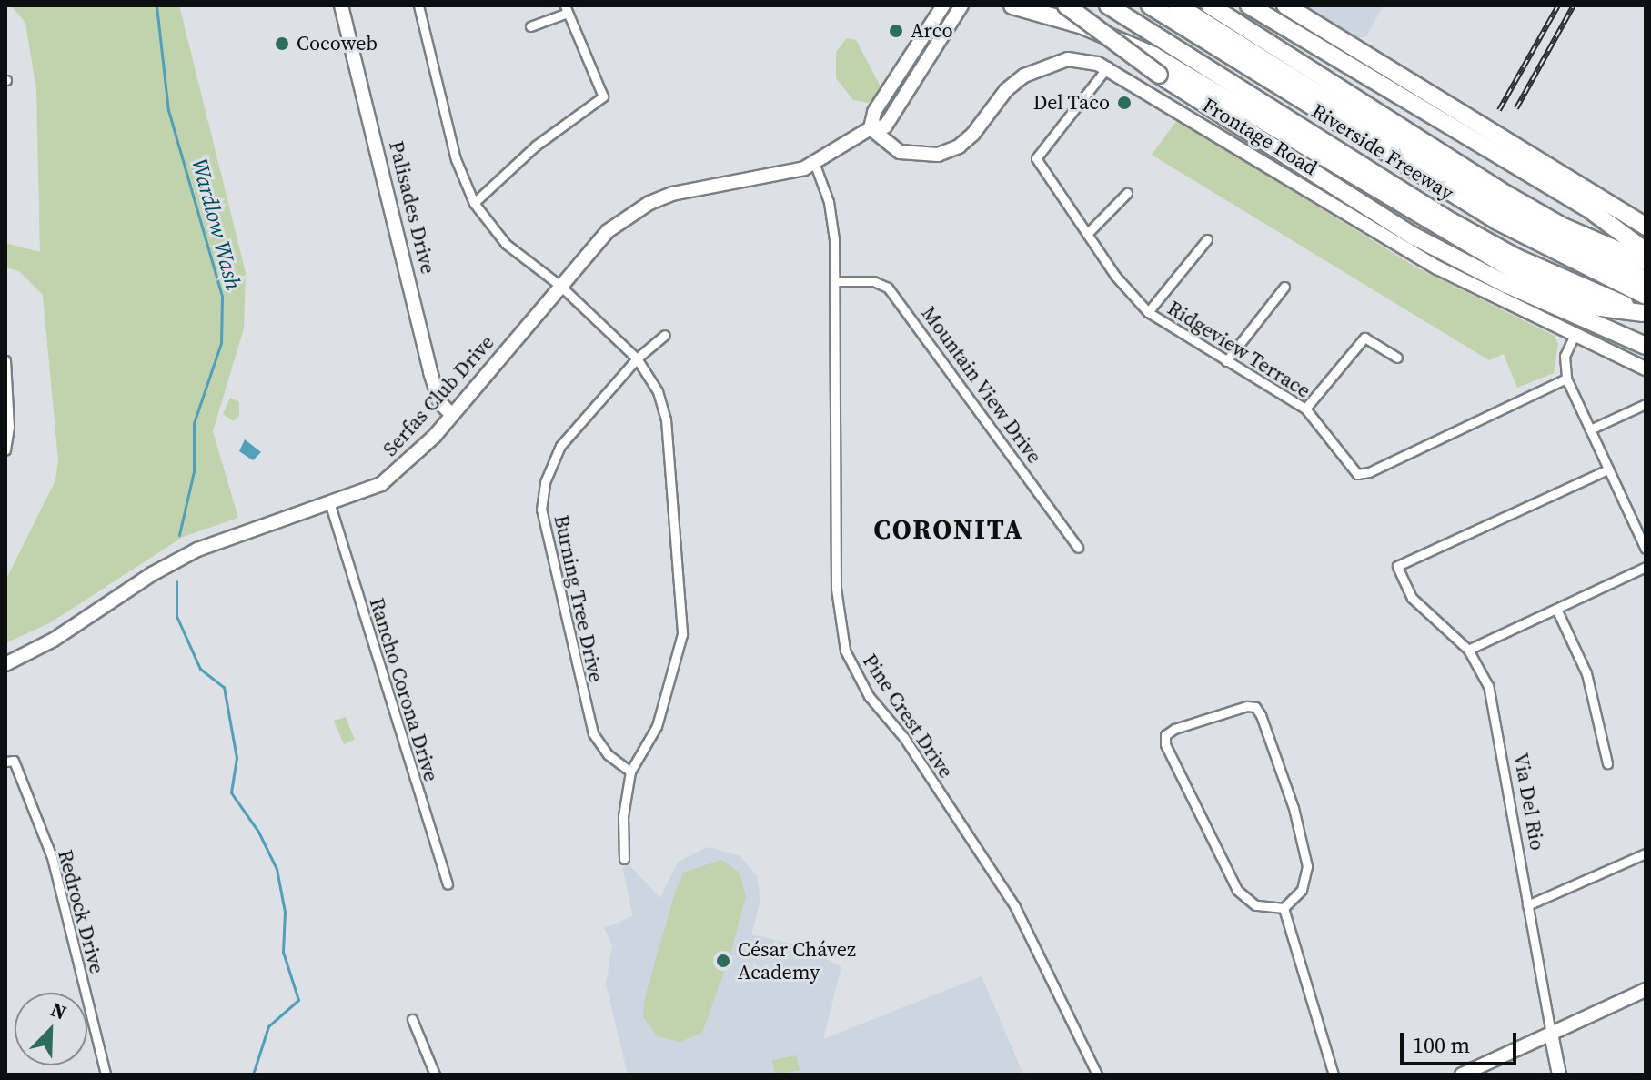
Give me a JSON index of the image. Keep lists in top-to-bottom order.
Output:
{
  "streets": {
    "highway": ["Riverside Freeway"],
    "main road": [
      "Frontage Road",
      "Palisades Drive",
      "Serfas Club Drive",
      "Via Del Rio"
    ],
    "street": [
      "Ridgeview Terrace",
      "Mountain View Drive",
      "Burning Tree Drive",
      "Rancho Corona Drive",
      "Pine Crest Drive",
      "Redrock Drive"
    ]
  },
  "crossings": [
    ["Frontage Road", "Ridgeview Terrace"],
    ["Frontage Road", "Serfas Club Drive"],
    ["Palisades Drive", "Serfas Club Drive"],
    ["Mountain View Drive", "Pine Crest Drive"],
    ["Serfas Club Drive", "Rancho Corona Drive"],
    ["Serfas Club Drive", "Pine Crest Drive"]
  ],
  "districts": ["CORONITA"],
  "water": ["Wardlow Wash"],
  "places": [
    "Arco",
    "Cocoweb",
    "Del Taco",
    "César Chávez Academy"
  ],
  "scale_bar": "100 m",
  "north": "top right"
}
